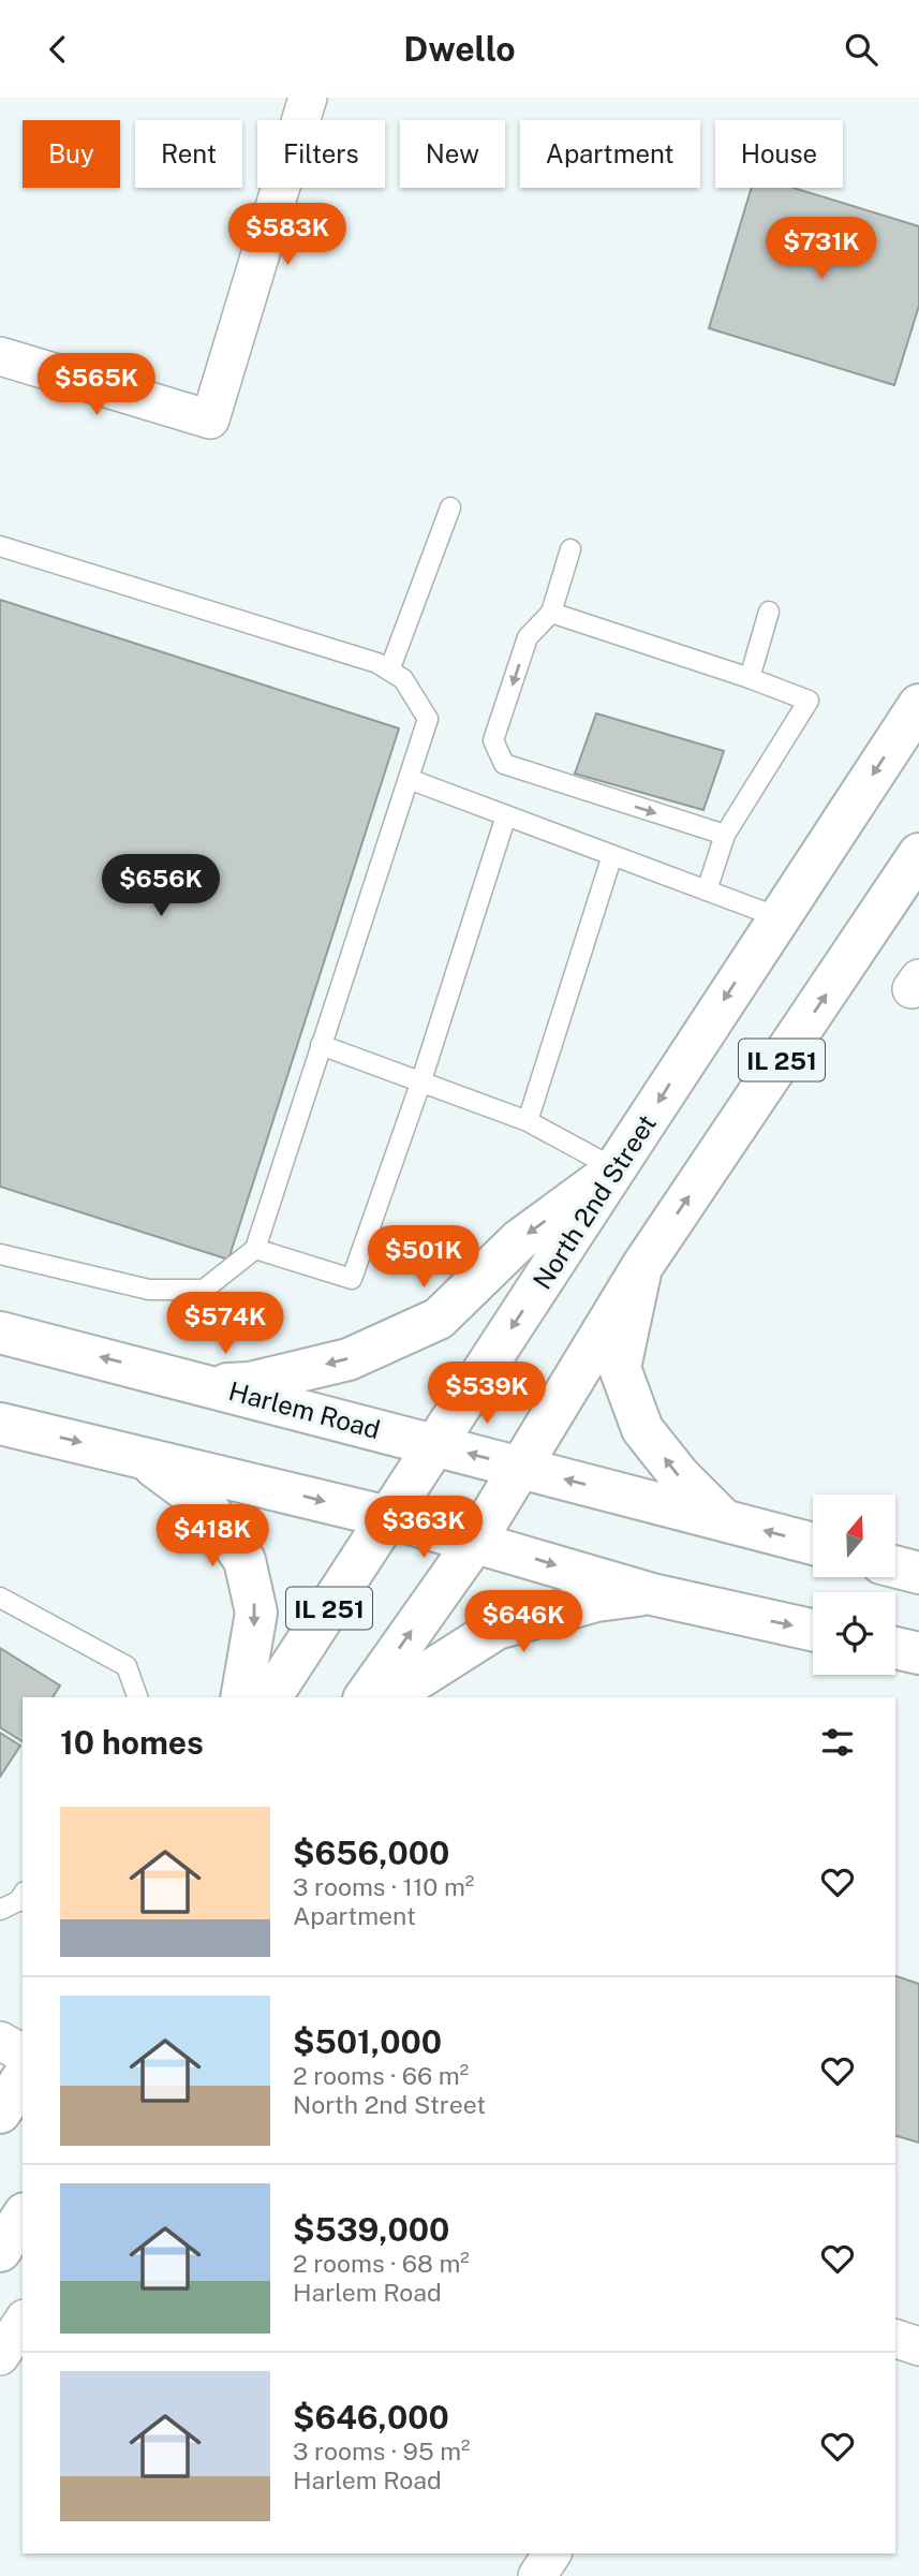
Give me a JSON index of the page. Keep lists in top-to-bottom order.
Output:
{
  "streets": {
    "main road": ["IL 251", "North 2nd Street", "Harlem Road"]
  },
  "crossings": [
    ["IL 251", "Harlem Road"],
    ["North 2nd Street", "Harlem Road"]
  ],
  "north": "top",
  "page": {
    "header": "Dwello",
    "chip": [
      "Buy",
      "Rent",
      "Filters",
      "New",
      "Apartment",
      "House"
    ],
    "price": [
      "$583K",
      "$731K",
      "$565K",
      "$656K",
      "$501K",
      "$574K",
      "$539K",
      "$363K",
      "$418K",
      "$646K"
    ],
    "heading": "10 homes",
    "list": [
      {
        "name": "$656,000",
        "note": "3 rooms · 110 m² · Apartment"
      },
      {
        "name": "$501,000",
        "note": "2 rooms · 66 m² · North 2nd Street"
      },
      {
        "name": "$539,000",
        "note": "2 rooms · 68 m² · Harlem Road"
      },
      {
        "name": "$646,000",
        "note": "3 rooms · 95 m² · Harlem Road"
      }
    ]
  }
}
